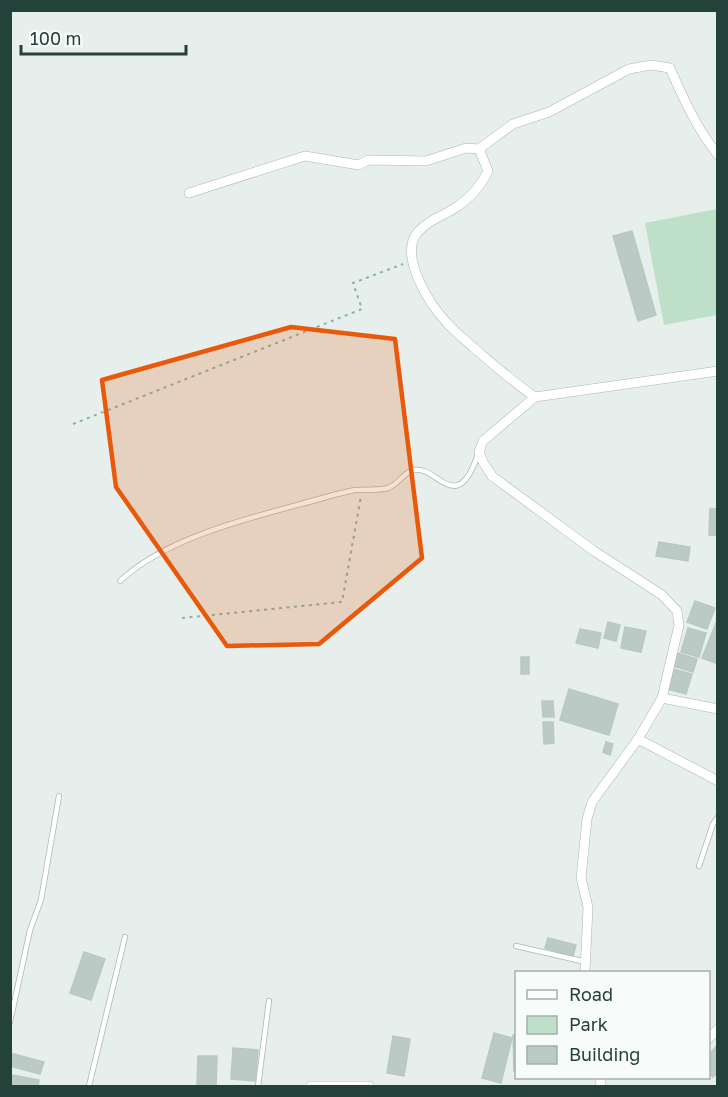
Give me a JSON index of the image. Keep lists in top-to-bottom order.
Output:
{
  "legend": ["Road", "Park", "Building"],
  "scale_bar": "100 m"
}
